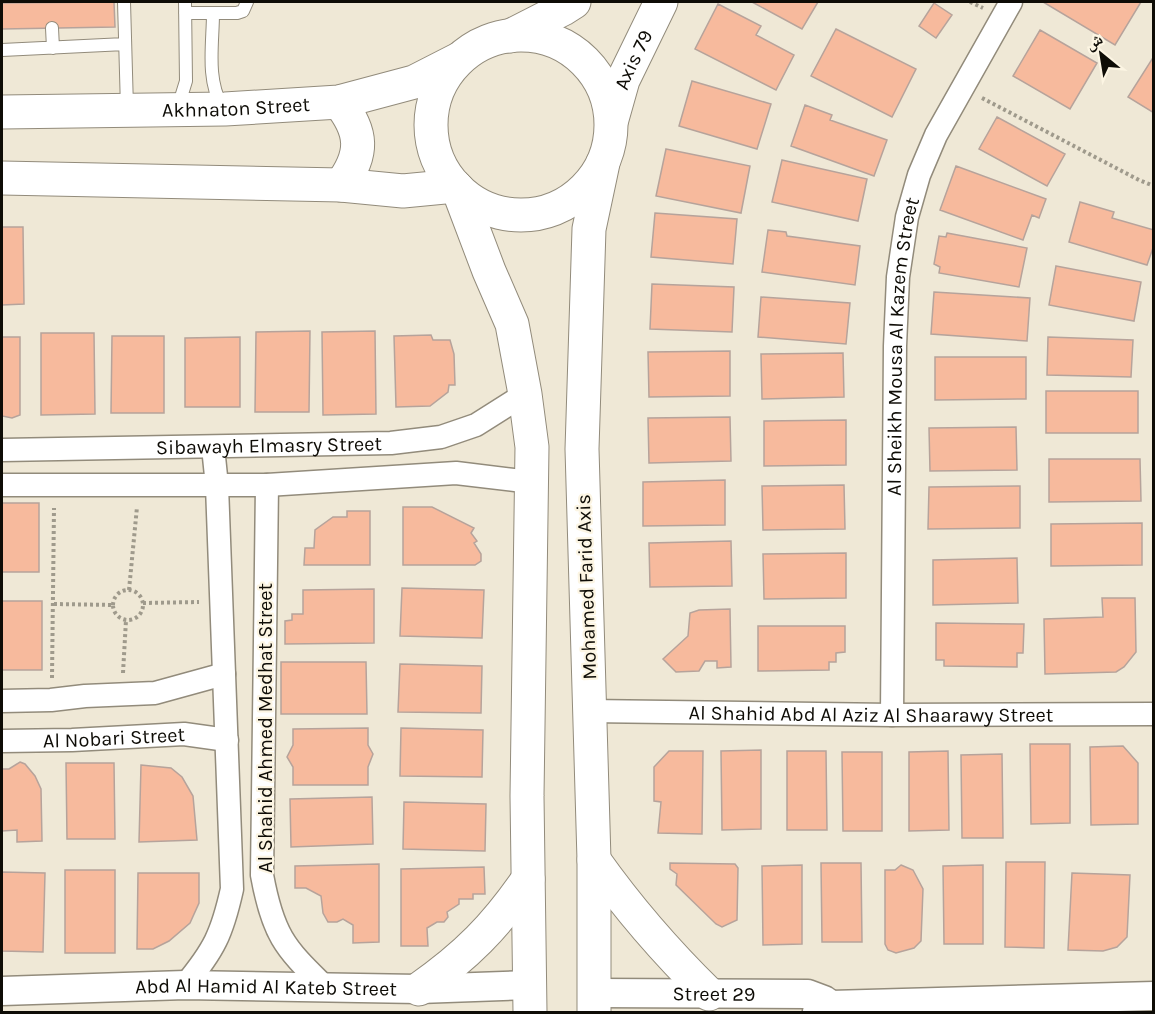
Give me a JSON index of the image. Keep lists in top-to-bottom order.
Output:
{
  "streets": {
    "main road": ["Axis 79", "Akhnaton Street", "Mohamed Farid Axis"],
    "street": [
      "Al Sheikh Mousa Al Kazem Street",
      "Sibawayh Elmasry Street",
      "Al Shahid Abd Al Aziz Al Shaarawy Street",
      "Al Shahid Ahmed Medhat Street",
      "Al Nobari Street",
      "Abd Al Hamid Al Kateb Street",
      "Street 29"
    ]
  },
  "crossings": [
    ["Axis 79", "Akhnaton Street"],
    ["Axis 79", "Mohamed Farid Axis"],
    ["Akhnaton Street", "Mohamed Farid Axis"],
    ["Al Sheikh Mousa Al Kazem Street", "Al Shahid Abd Al Aziz Al Shaarawy Street"],
    ["Sibawayh Elmasry Street", "Al Shahid Ahmed Medhat Street"],
    ["Mohamed Farid Axis", "Al Shahid Abd Al Aziz Al Shaarawy Street"],
    ["Mohamed Farid Axis", "Street 29"],
    ["Al Shahid Ahmed Medhat Street", "Al Nobari Street"],
    ["Al Shahid Ahmed Medhat Street", "Abd Al Hamid Al Kateb Street"]
  ],
  "north": "top left"
}
